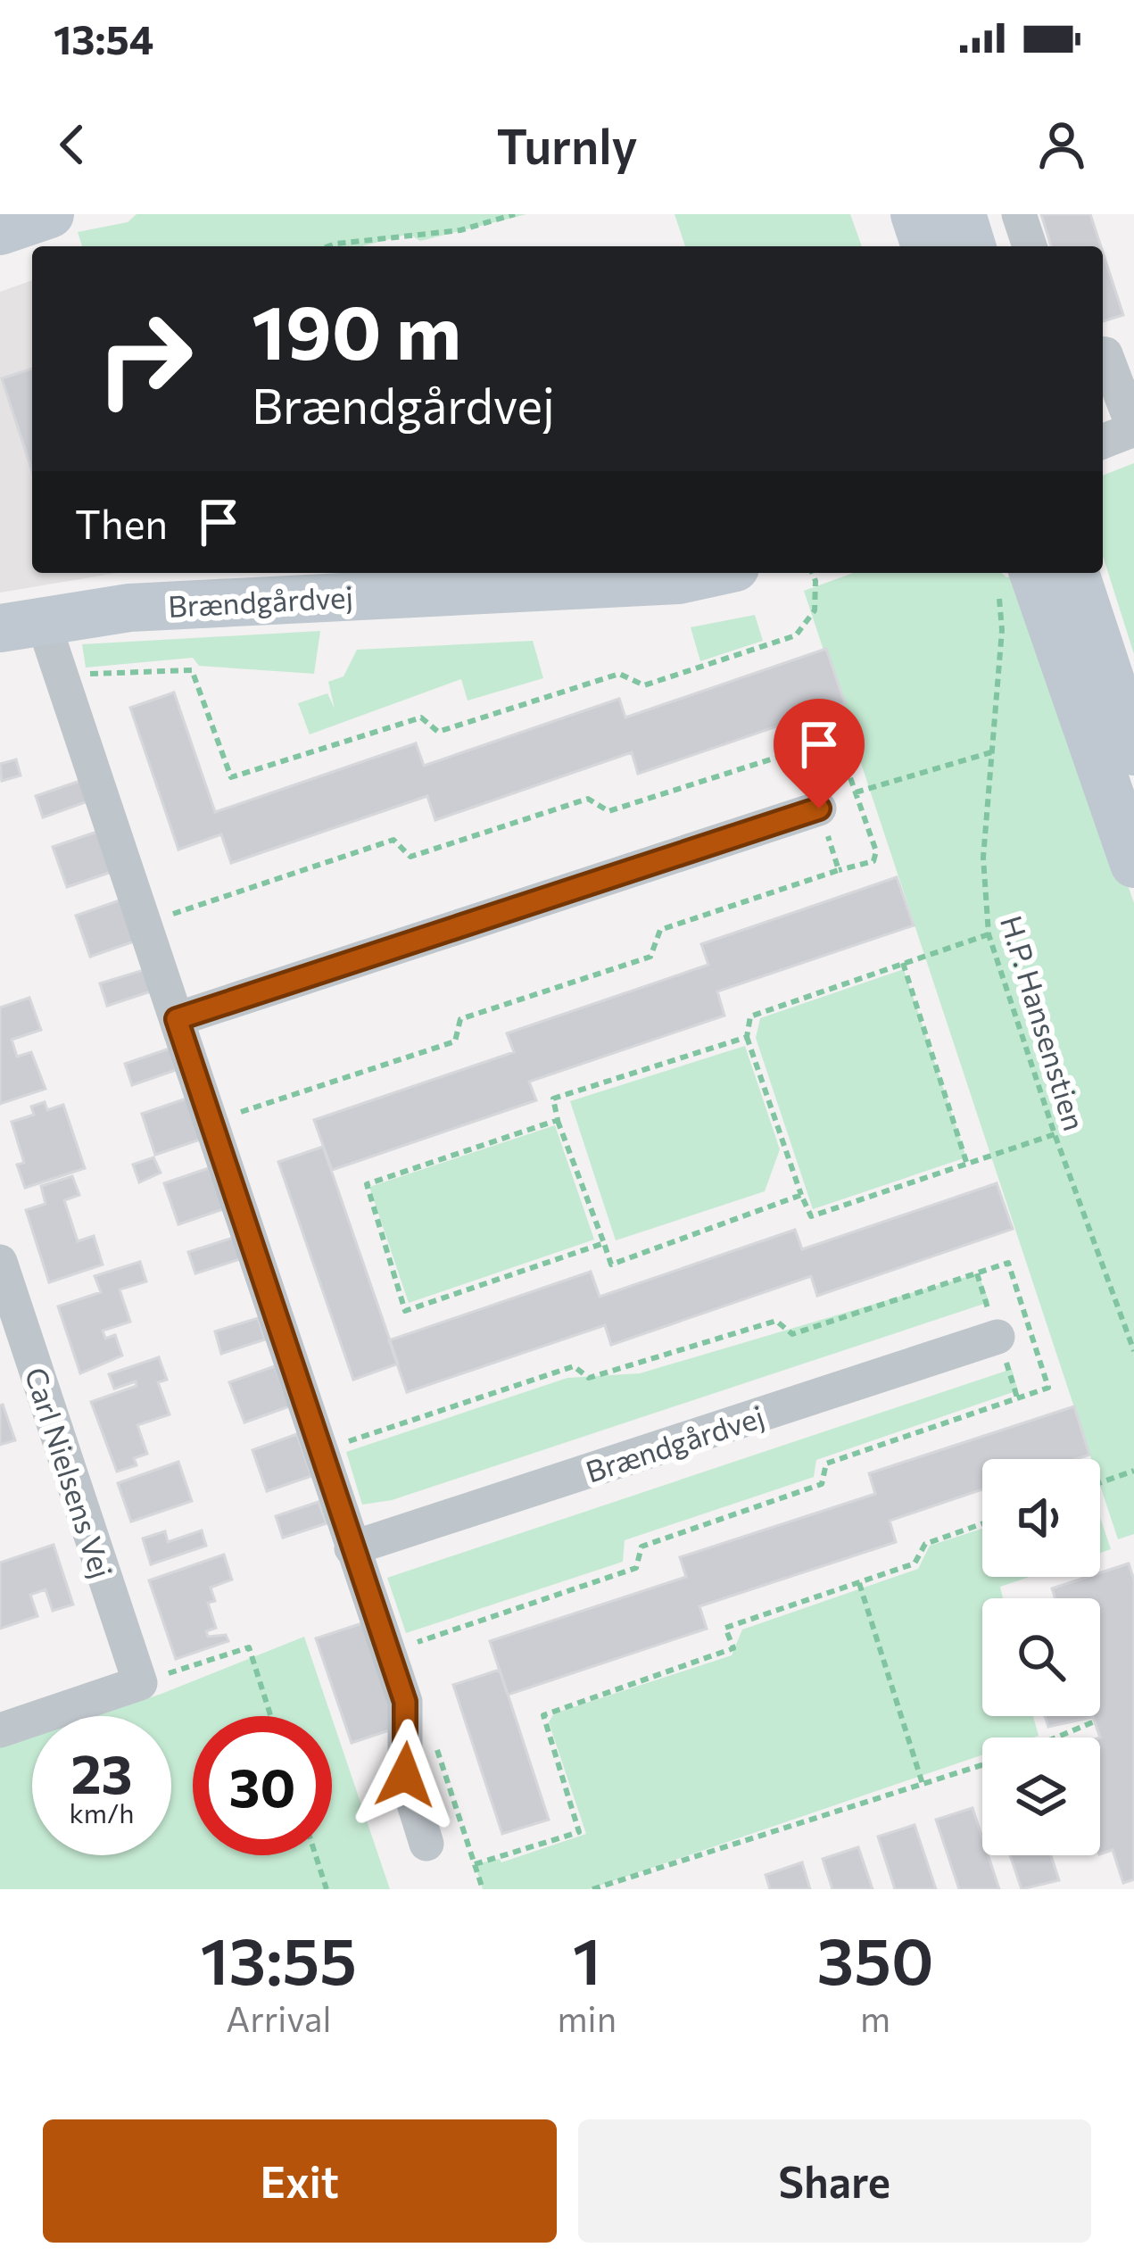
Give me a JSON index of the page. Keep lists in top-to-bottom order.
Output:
{
  "streets": {
    "street": ["Brændgårdvej", "Carl Nielsens Vej"],
    "path": ["H.P. Hansenstien"]
  },
  "page": {
    "status": "13:54",
    "header": "Turnly",
    "turn": ["190 m", "Brændgårdvej"],
    "then": "Then",
    "speed": "23 km/h",
    "limit": "30",
    "eta": [
      "13:55",
      "Arrival",
      "1",
      "min",
      "350",
      "m"
    ],
    "buttons": ["Exit", "Share"]
  }
}
